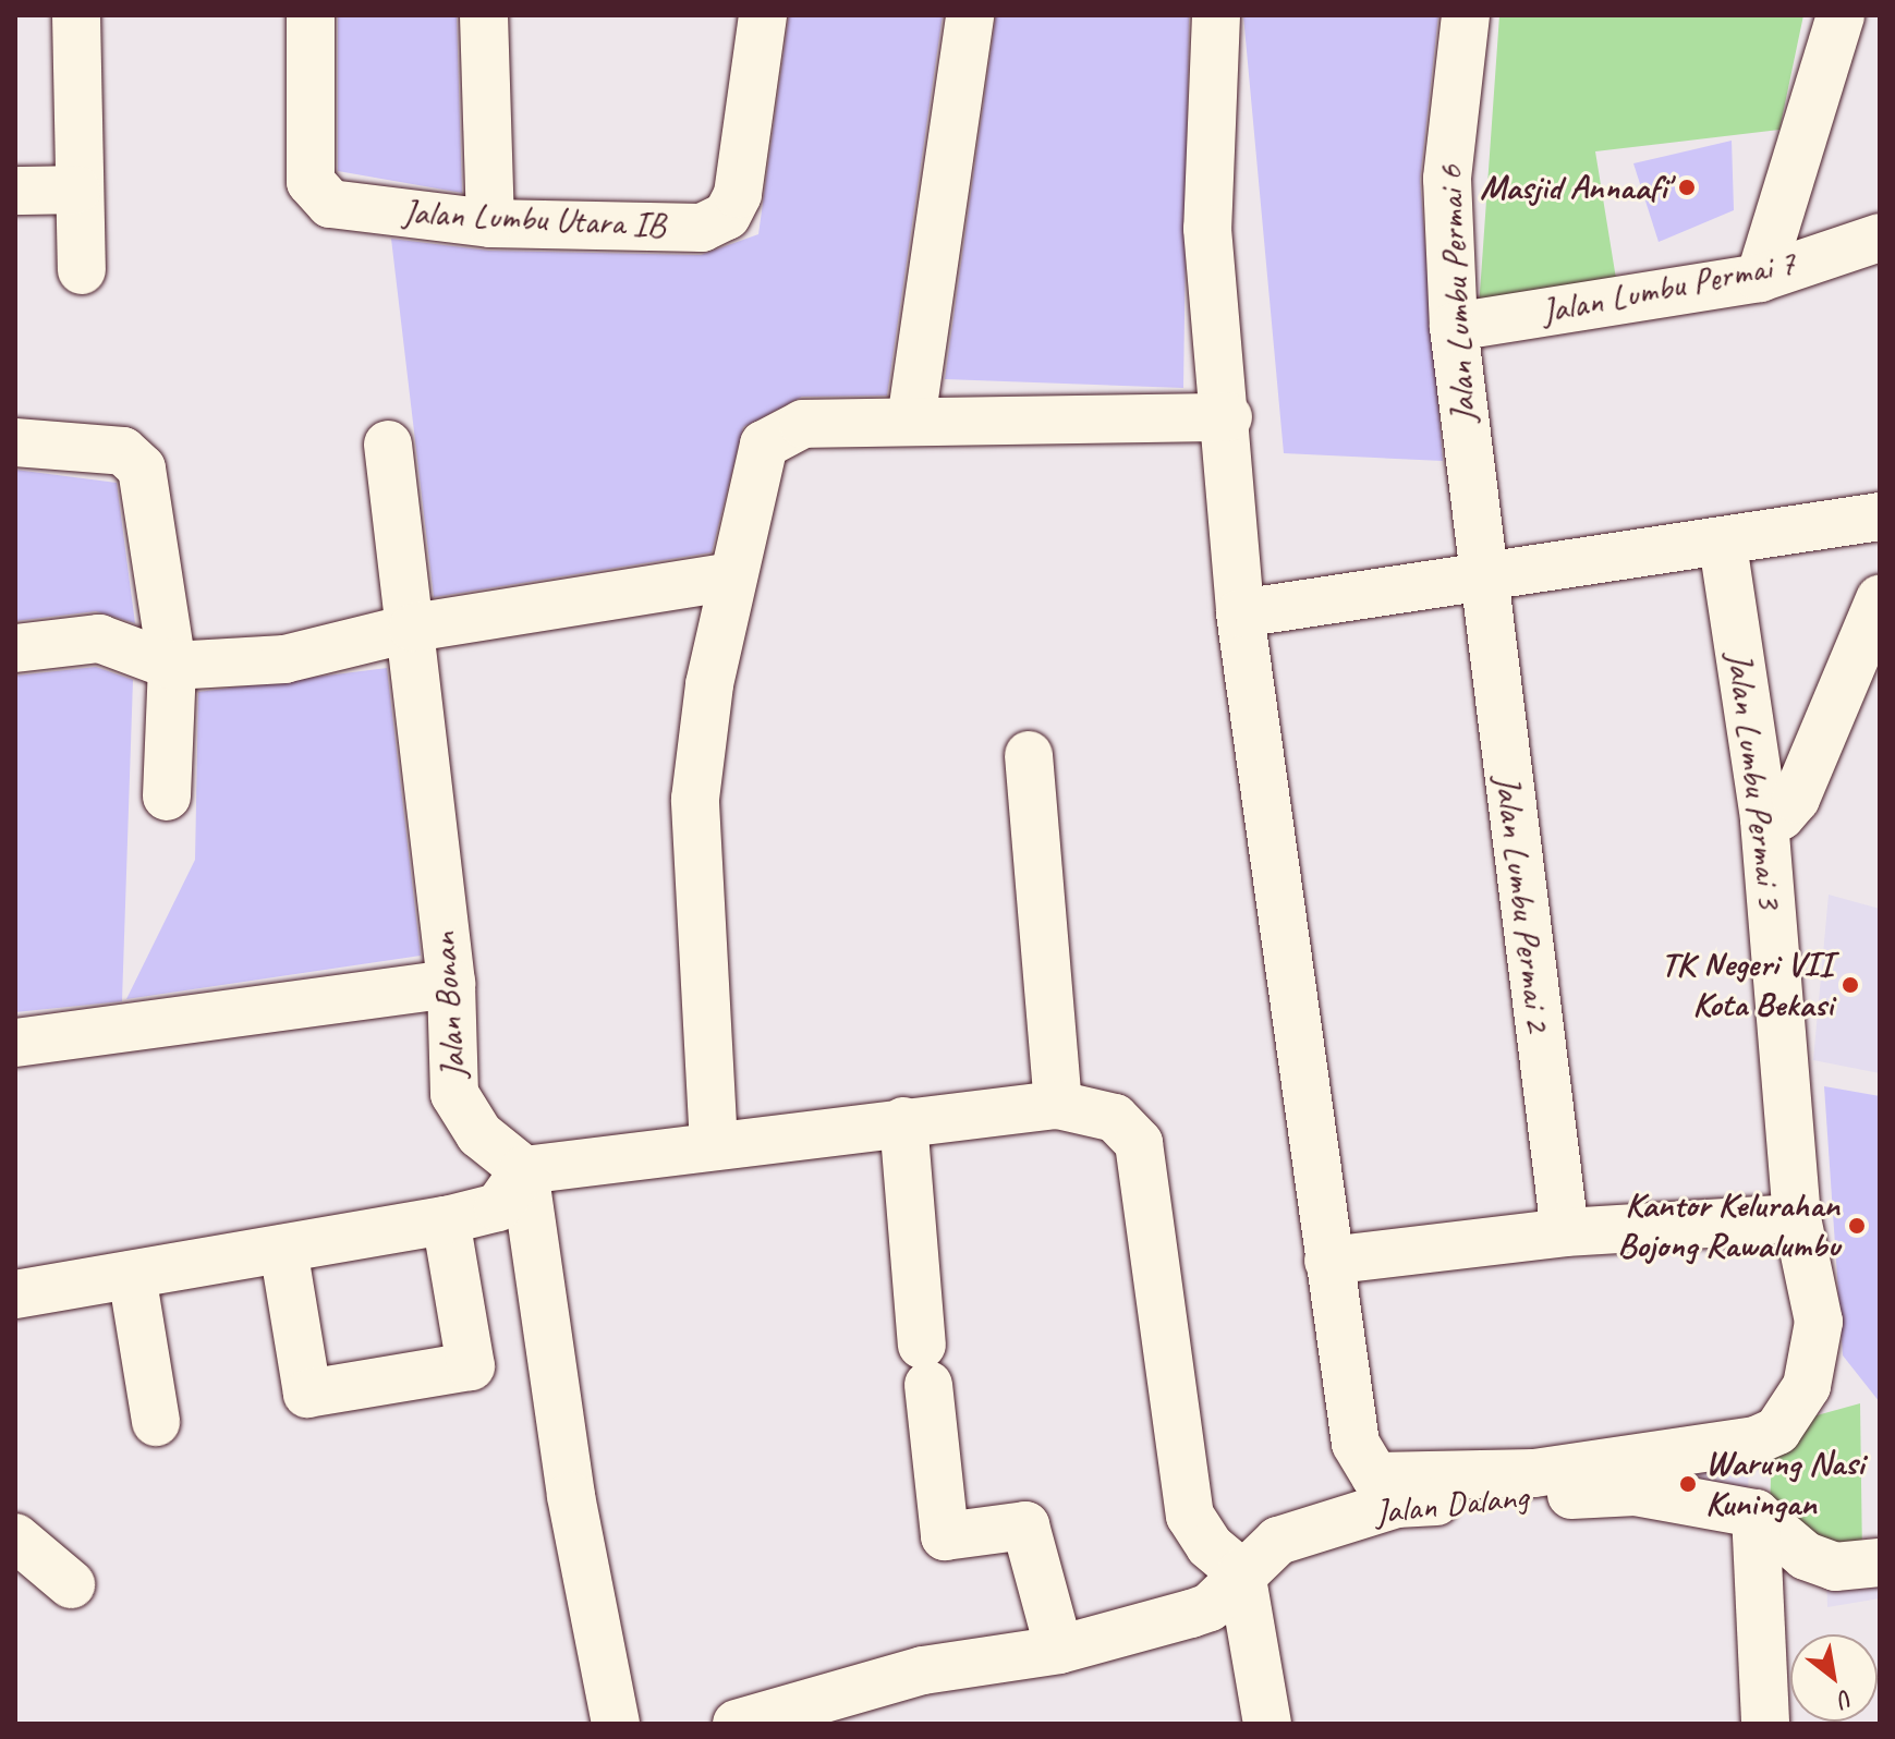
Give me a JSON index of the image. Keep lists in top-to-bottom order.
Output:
{
  "streets": {
    "street": [
      "Jalan Lumbu Utara IB",
      "Jalan Lumbu Permai 7",
      "Jalan Lumbu Permai 6",
      "Jalan Lumbu Permai 3",
      "Jalan Lumbu Permai 2",
      "Jalan Bonan",
      "Jalan Dalang"
    ]
  },
  "crossings": [
    ["Jalan Lumbu Permai 7", "Jalan Lumbu Permai 6"],
    ["Jalan Lumbu Permai 6", "Jalan Lumbu Permai 2"]
  ],
  "places": [
    "Masjid Annaafi'",
    "TK Negeri VII Kota Bekasi",
    "Kantor Kelurahan Bojong Rawalumbu",
    "Warung Nasi Kuningan"
  ],
  "north": "bottom right"
}
